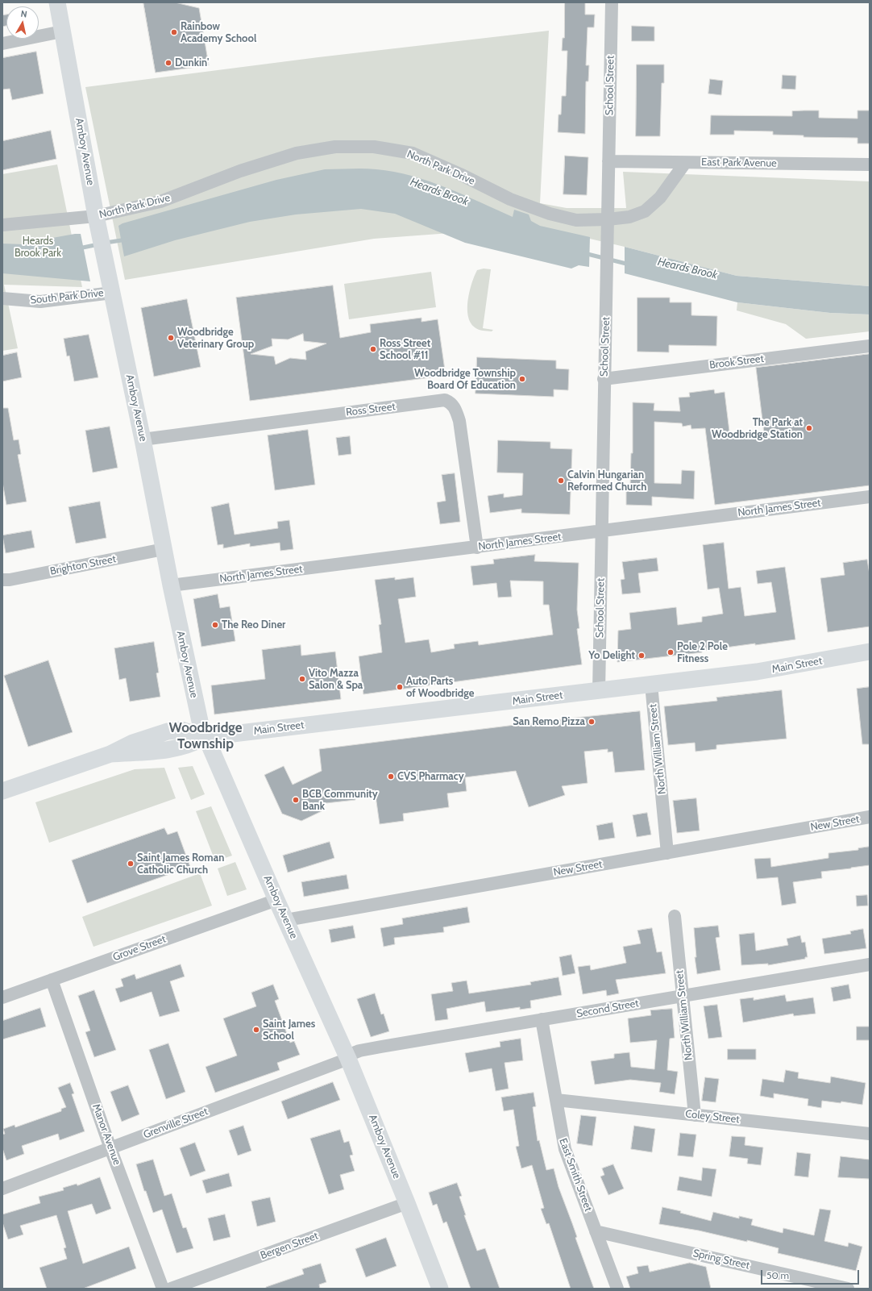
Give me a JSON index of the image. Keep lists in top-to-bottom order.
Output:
{
  "streets": {
    "main road": ["Amboy Avenue", "Main Street"],
    "street": [
      "School Street",
      "East Park Avenue",
      "North Park Drive",
      "South Park Drive",
      "Brook Street",
      "Ross Street",
      "North James Street",
      "Brighton Street",
      "North William Street",
      "New Street",
      "Grove Street",
      "Second Street",
      "Coley Street",
      "Grenville Street",
      "Manor Avenue",
      "East Smith Street",
      "Bergen Street",
      "Spring Street"
    ]
  },
  "crossings": [
    ["School Street", "East Park Avenue"],
    ["School Street", "North Park Drive"],
    ["School Street", "Brook Street"],
    ["School Street", "North James Street"],
    ["School Street", "Main Street"],
    ["Amboy Avenue", "North Park Drive"],
    ["Amboy Avenue", "South Park Drive"],
    ["Amboy Avenue", "Ross Street"],
    ["Amboy Avenue", "North James Street"],
    ["Amboy Avenue", "Brighton Street"],
    ["Amboy Avenue", "Main Street"],
    ["Amboy Avenue", "New Street"],
    ["Amboy Avenue", "Grove Street"],
    ["Amboy Avenue", "Second Street"],
    ["Amboy Avenue", "Grenville Street"],
    ["Amboy Avenue", "Bergen Street"],
    ["East Park Avenue", "North Park Drive"],
    ["Ross Street", "North James Street"],
    ["Main Street", "North William Street"],
    ["North William Street", "New Street"],
    ["North William Street", "Second Street"],
    ["North William Street", "Coley Street"],
    ["Grove Street", "Manor Avenue"],
    ["Second Street", "Grenville Street"],
    ["Second Street", "East Smith Street"],
    ["Coley Street", "East Smith Street"],
    ["Grenville Street", "Manor Avenue"],
    ["East Smith Street", "Spring Street"]
  ],
  "districts": ["Woodbridge Township"],
  "water": ["Heards Brook"],
  "parks": ["Heards Brook Park"],
  "places": [
    "Rainbow Academy School",
    "Dunkin'",
    "Woodbridge Veterinary Group",
    "Ross Street School #11",
    "Woodbridge Township Board Of Education",
    "The Park at Woodbridge Station",
    "Calvin Hungarian Reformed Church",
    "The Reo Diner",
    "Pole 2 Pole Fitness",
    "Yo Delight",
    "Vito Mazza Salon & Spa",
    "Auto Parts of Woodbridge",
    "San Remo Pizza",
    "CVS Pharmacy",
    "BCB Community Bank",
    "Saint James Roman Catholic Church",
    "Saint James School"
  ],
  "scale_bar": "50 m",
  "north": "top"
}
